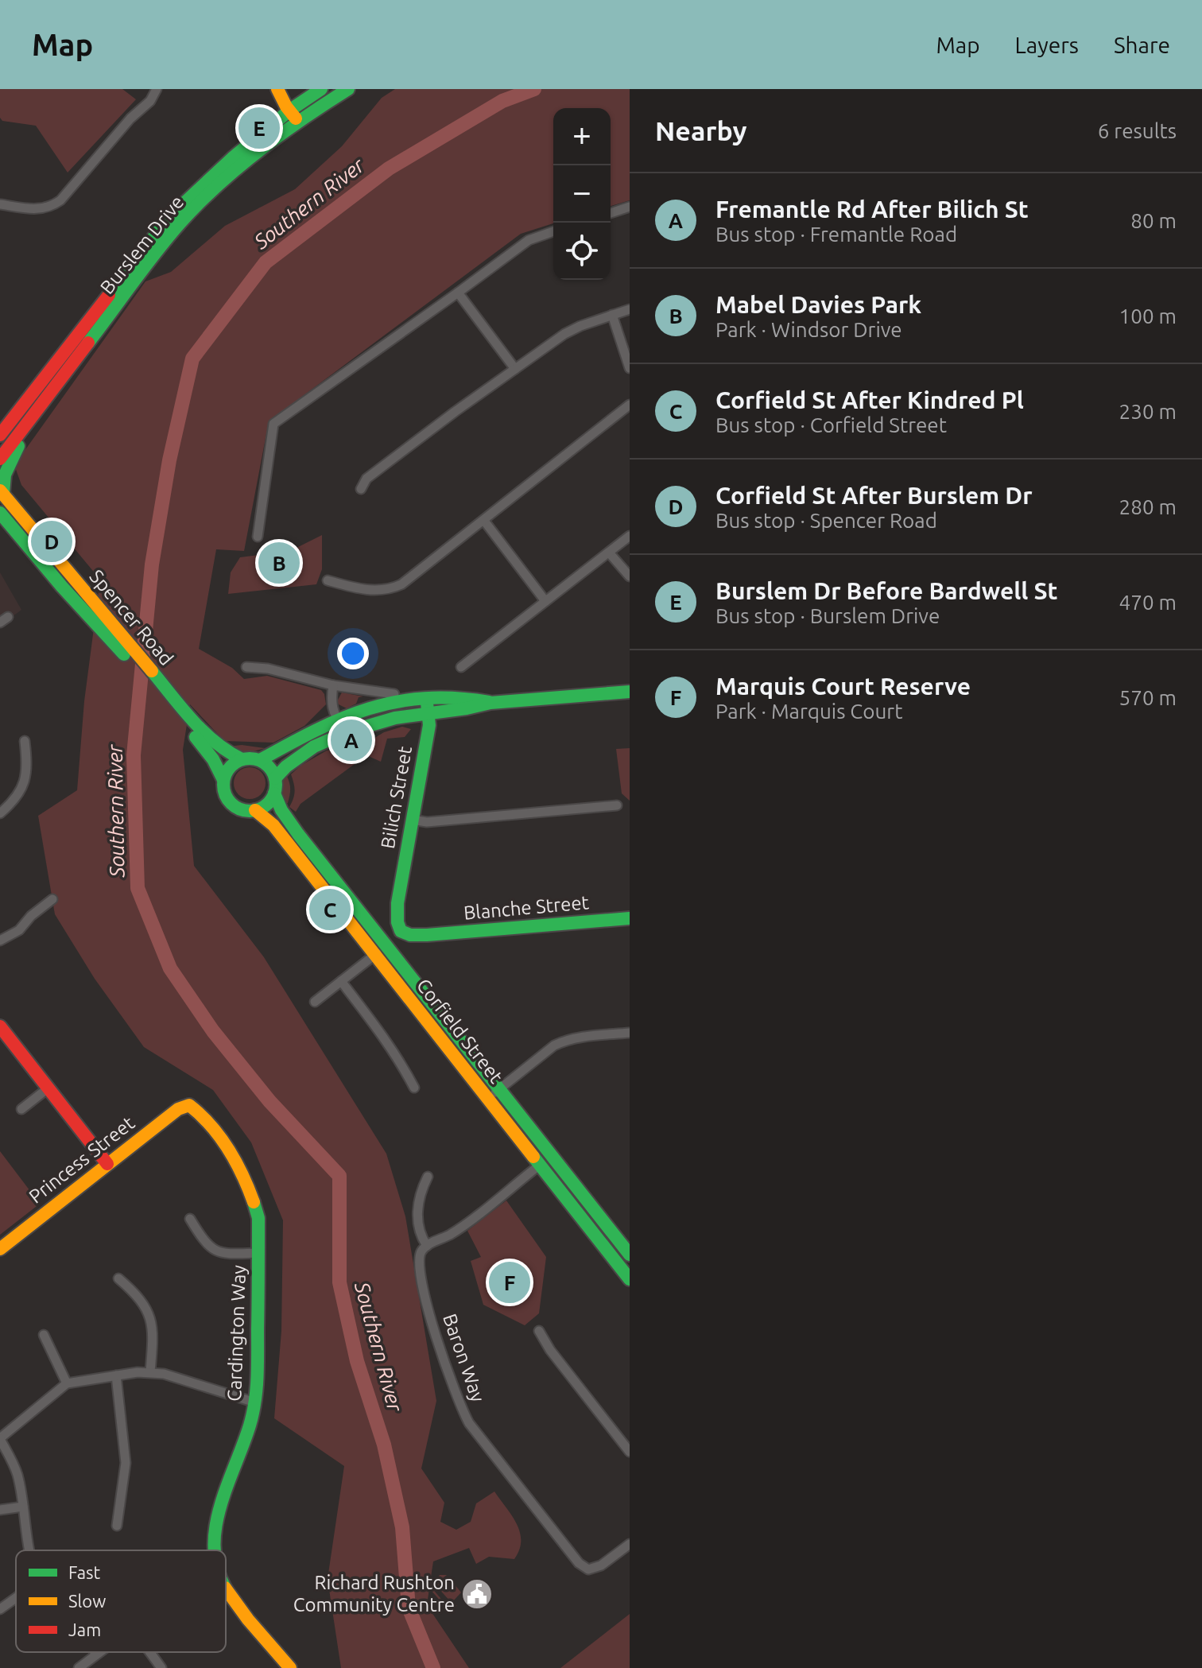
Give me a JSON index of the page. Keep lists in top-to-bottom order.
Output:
{
  "streets": {
    "main road": [
      "Burslem Drive",
      "Spencer Road",
      "Bilich Street",
      "Blanche Street",
      "Corfield Street",
      "Princess Street",
      "Cardington Way"
    ],
    "street": ["Baron Way"]
  },
  "crossings": [
    ["Spencer Road", "Corfield Street"],
    ["Bilich Street", "Blanche Street"],
    ["Princess Street", "Cardington Way"]
  ],
  "water": ["Southern River"],
  "places": {
    "public building": ["Richard Rushton Community Centre"]
  },
  "legend": ["Fast", "Slow", "Jam"],
  "page": {
    "header": "Map",
    "nav": ["Map", "Layers", "Share"],
    "heading": ["Nearby", "6 results"],
    "pins": [
      "E",
      "D",
      "B",
      "A",
      "C",
      "F"
    ],
    "map_buttons": ["+", "−"],
    "list": [
      {
        "mark": "A",
        "name": "Fremantle Rd After Bilich St",
        "note": "Bus stop · Fremantle Road",
        "value": "80 m"
      },
      {
        "mark": "B",
        "name": "Mabel Davies Park",
        "note": "Park · Windsor Drive",
        "value": "100 m"
      },
      {
        "mark": "C",
        "name": "Corfield St After Kindred Pl",
        "note": "Bus stop · Corfield Street",
        "value": "230 m"
      },
      {
        "mark": "D",
        "name": "Corfield St After Burslem Dr",
        "note": "Bus stop · Spencer Road",
        "value": "280 m"
      },
      {
        "mark": "E",
        "name": "Burslem Dr Before Bardwell St",
        "note": "Bus stop · Burslem Drive",
        "value": "470 m"
      },
      {
        "mark": "F",
        "name": "Marquis Court Reserve",
        "note": "Park · Marquis Court",
        "value": "570 m"
      }
    ]
  }
}
